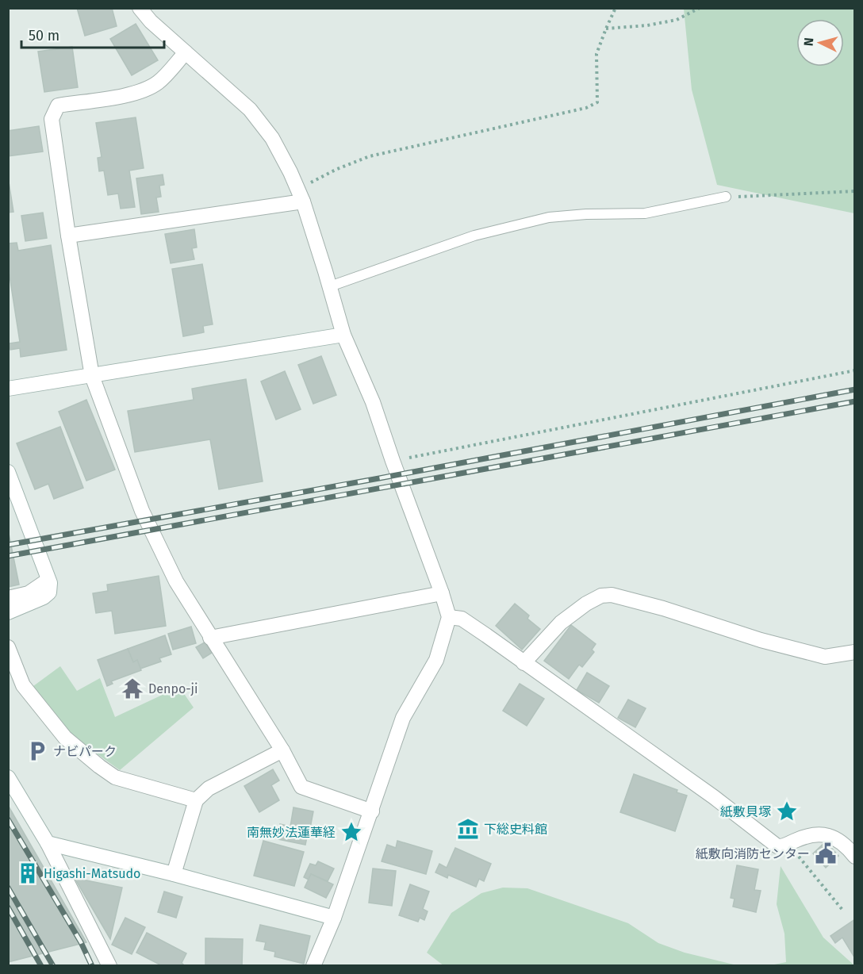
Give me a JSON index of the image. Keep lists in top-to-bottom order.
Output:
{
  "places": {
    "temple": ["Denpo-ji"],
    "parking": ["ナビパーク"],
    "place": ["紙敷貝塚", "南無妙法蓮華経"],
    "museum": ["下総史料館"],
    "public building": ["紙敷向消防センター"],
    "building": ["Higashi-Matsudo"]
  },
  "scale_bar": "50 m",
  "north": "left"
}
